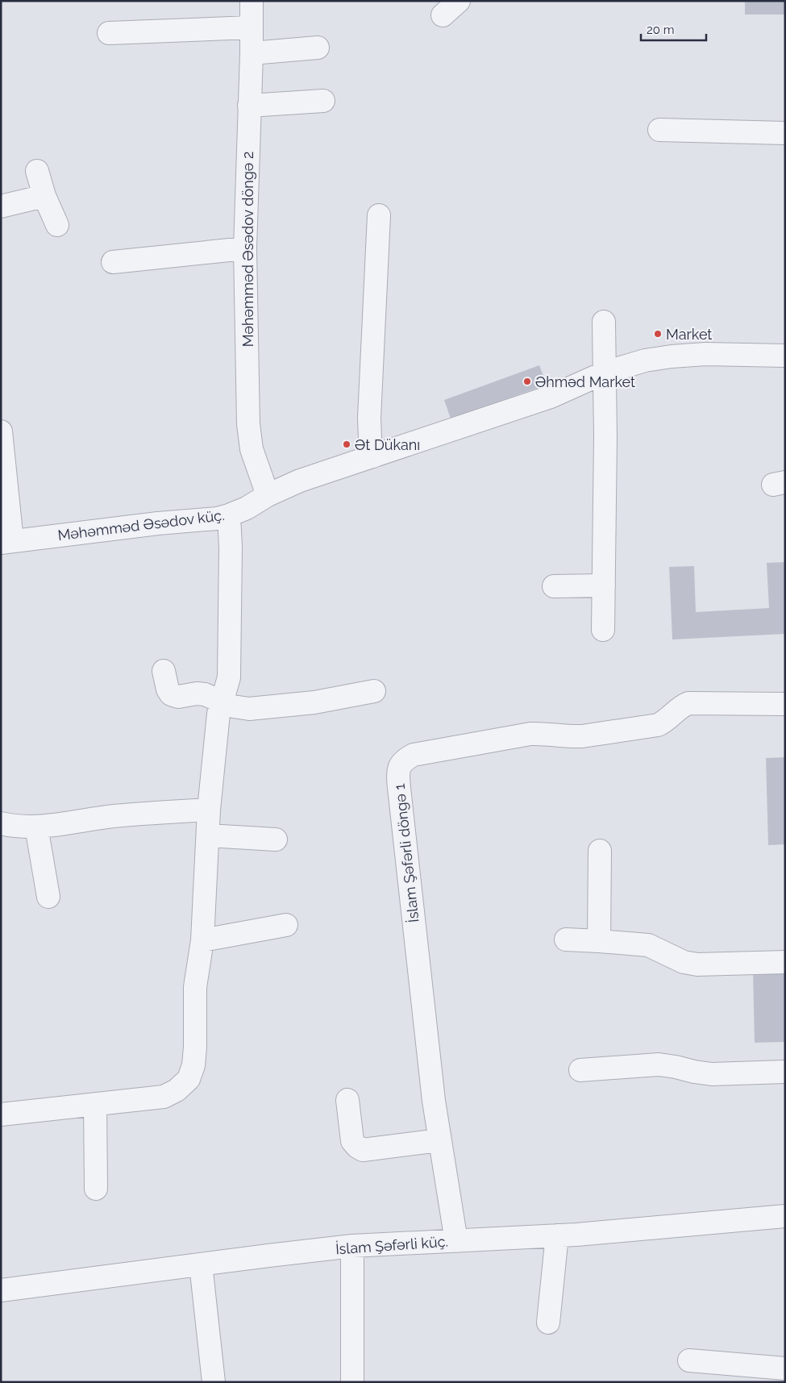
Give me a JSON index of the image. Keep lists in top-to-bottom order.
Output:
{
  "streets": {
    "street": [
      "Məhəmməd Əsədov döngə 2",
      "Məhəmməd Əsədov küç.",
      "İslam Şəfərli döngə 1",
      "İslam Şəfərli küç."
    ]
  },
  "crossings": [
    ["Məhəmməd Əsədov döngə 2", "Məhəmməd Əsədov küç."],
    ["İslam Şəfərli döngə 1", "İslam Şəfərli küç."]
  ],
  "places": ["Market", "Əhməd Market", "Ət Dükanı"],
  "scale_bar": "20 m"
}
